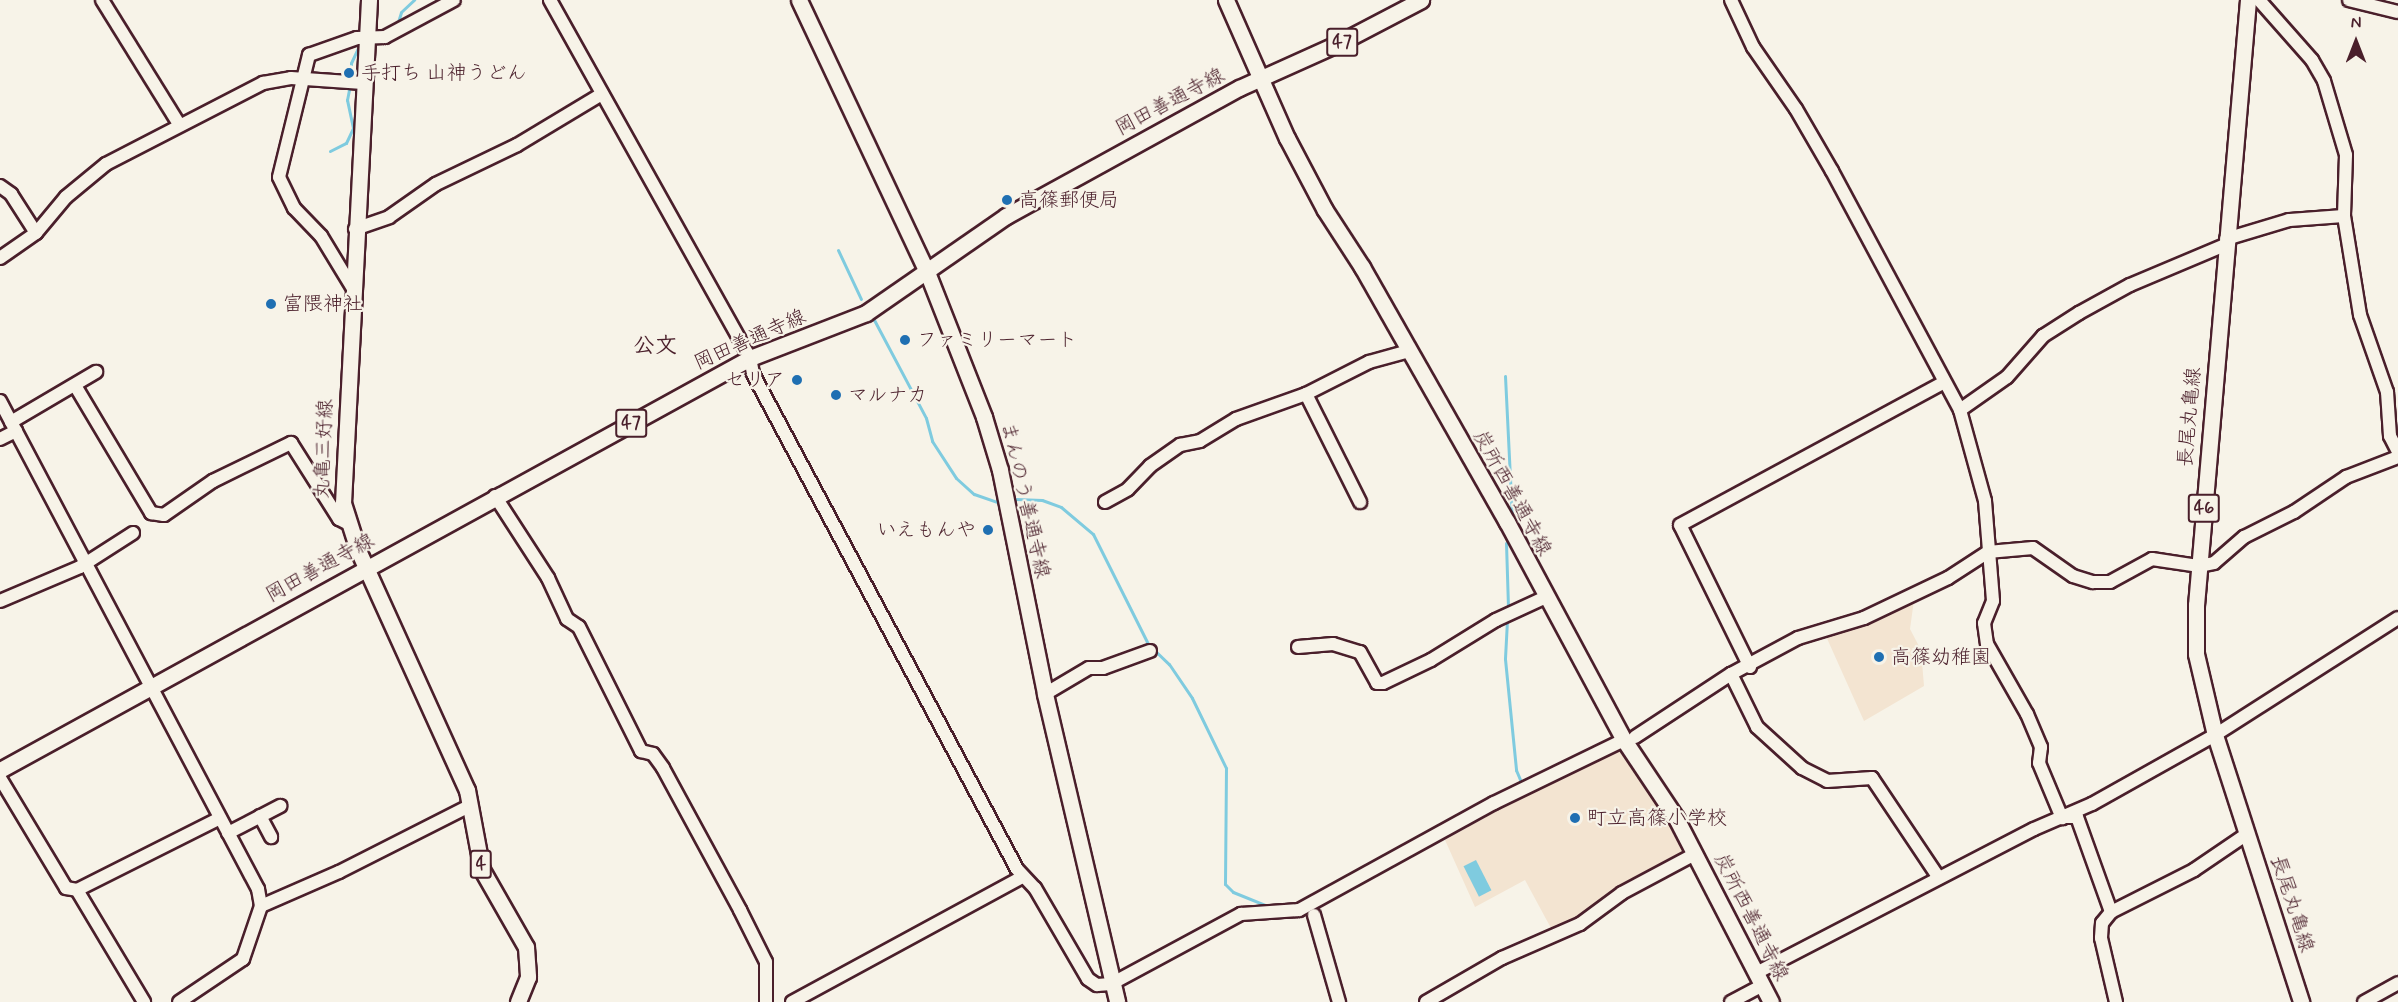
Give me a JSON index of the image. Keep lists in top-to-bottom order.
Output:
{
  "streets": {
    "main road": [
      "47",
      "岡田善通寺線",
      "長尾丸亀線",
      "丸亀三好線",
      "炭所西善通寺線",
      "まんのう善通寺線",
      "46",
      "4"
    ]
  },
  "crossings": [
    ["岡田善通寺線", "丸亀三好線"],
    ["岡田善通寺線", "炭所西善通寺線"],
    ["岡田善通寺線", "まんのう善通寺線"]
  ],
  "districts": ["公文"],
  "places": [
    "手打ち 山神うどん",
    "高篠郵便局",
    "富隈神社",
    "ファミリーマート",
    "セリア",
    "マルナカ",
    "いえもんや",
    "高篠幼稚園",
    "町立高篠小学校"
  ],
  "north": "top"
}
